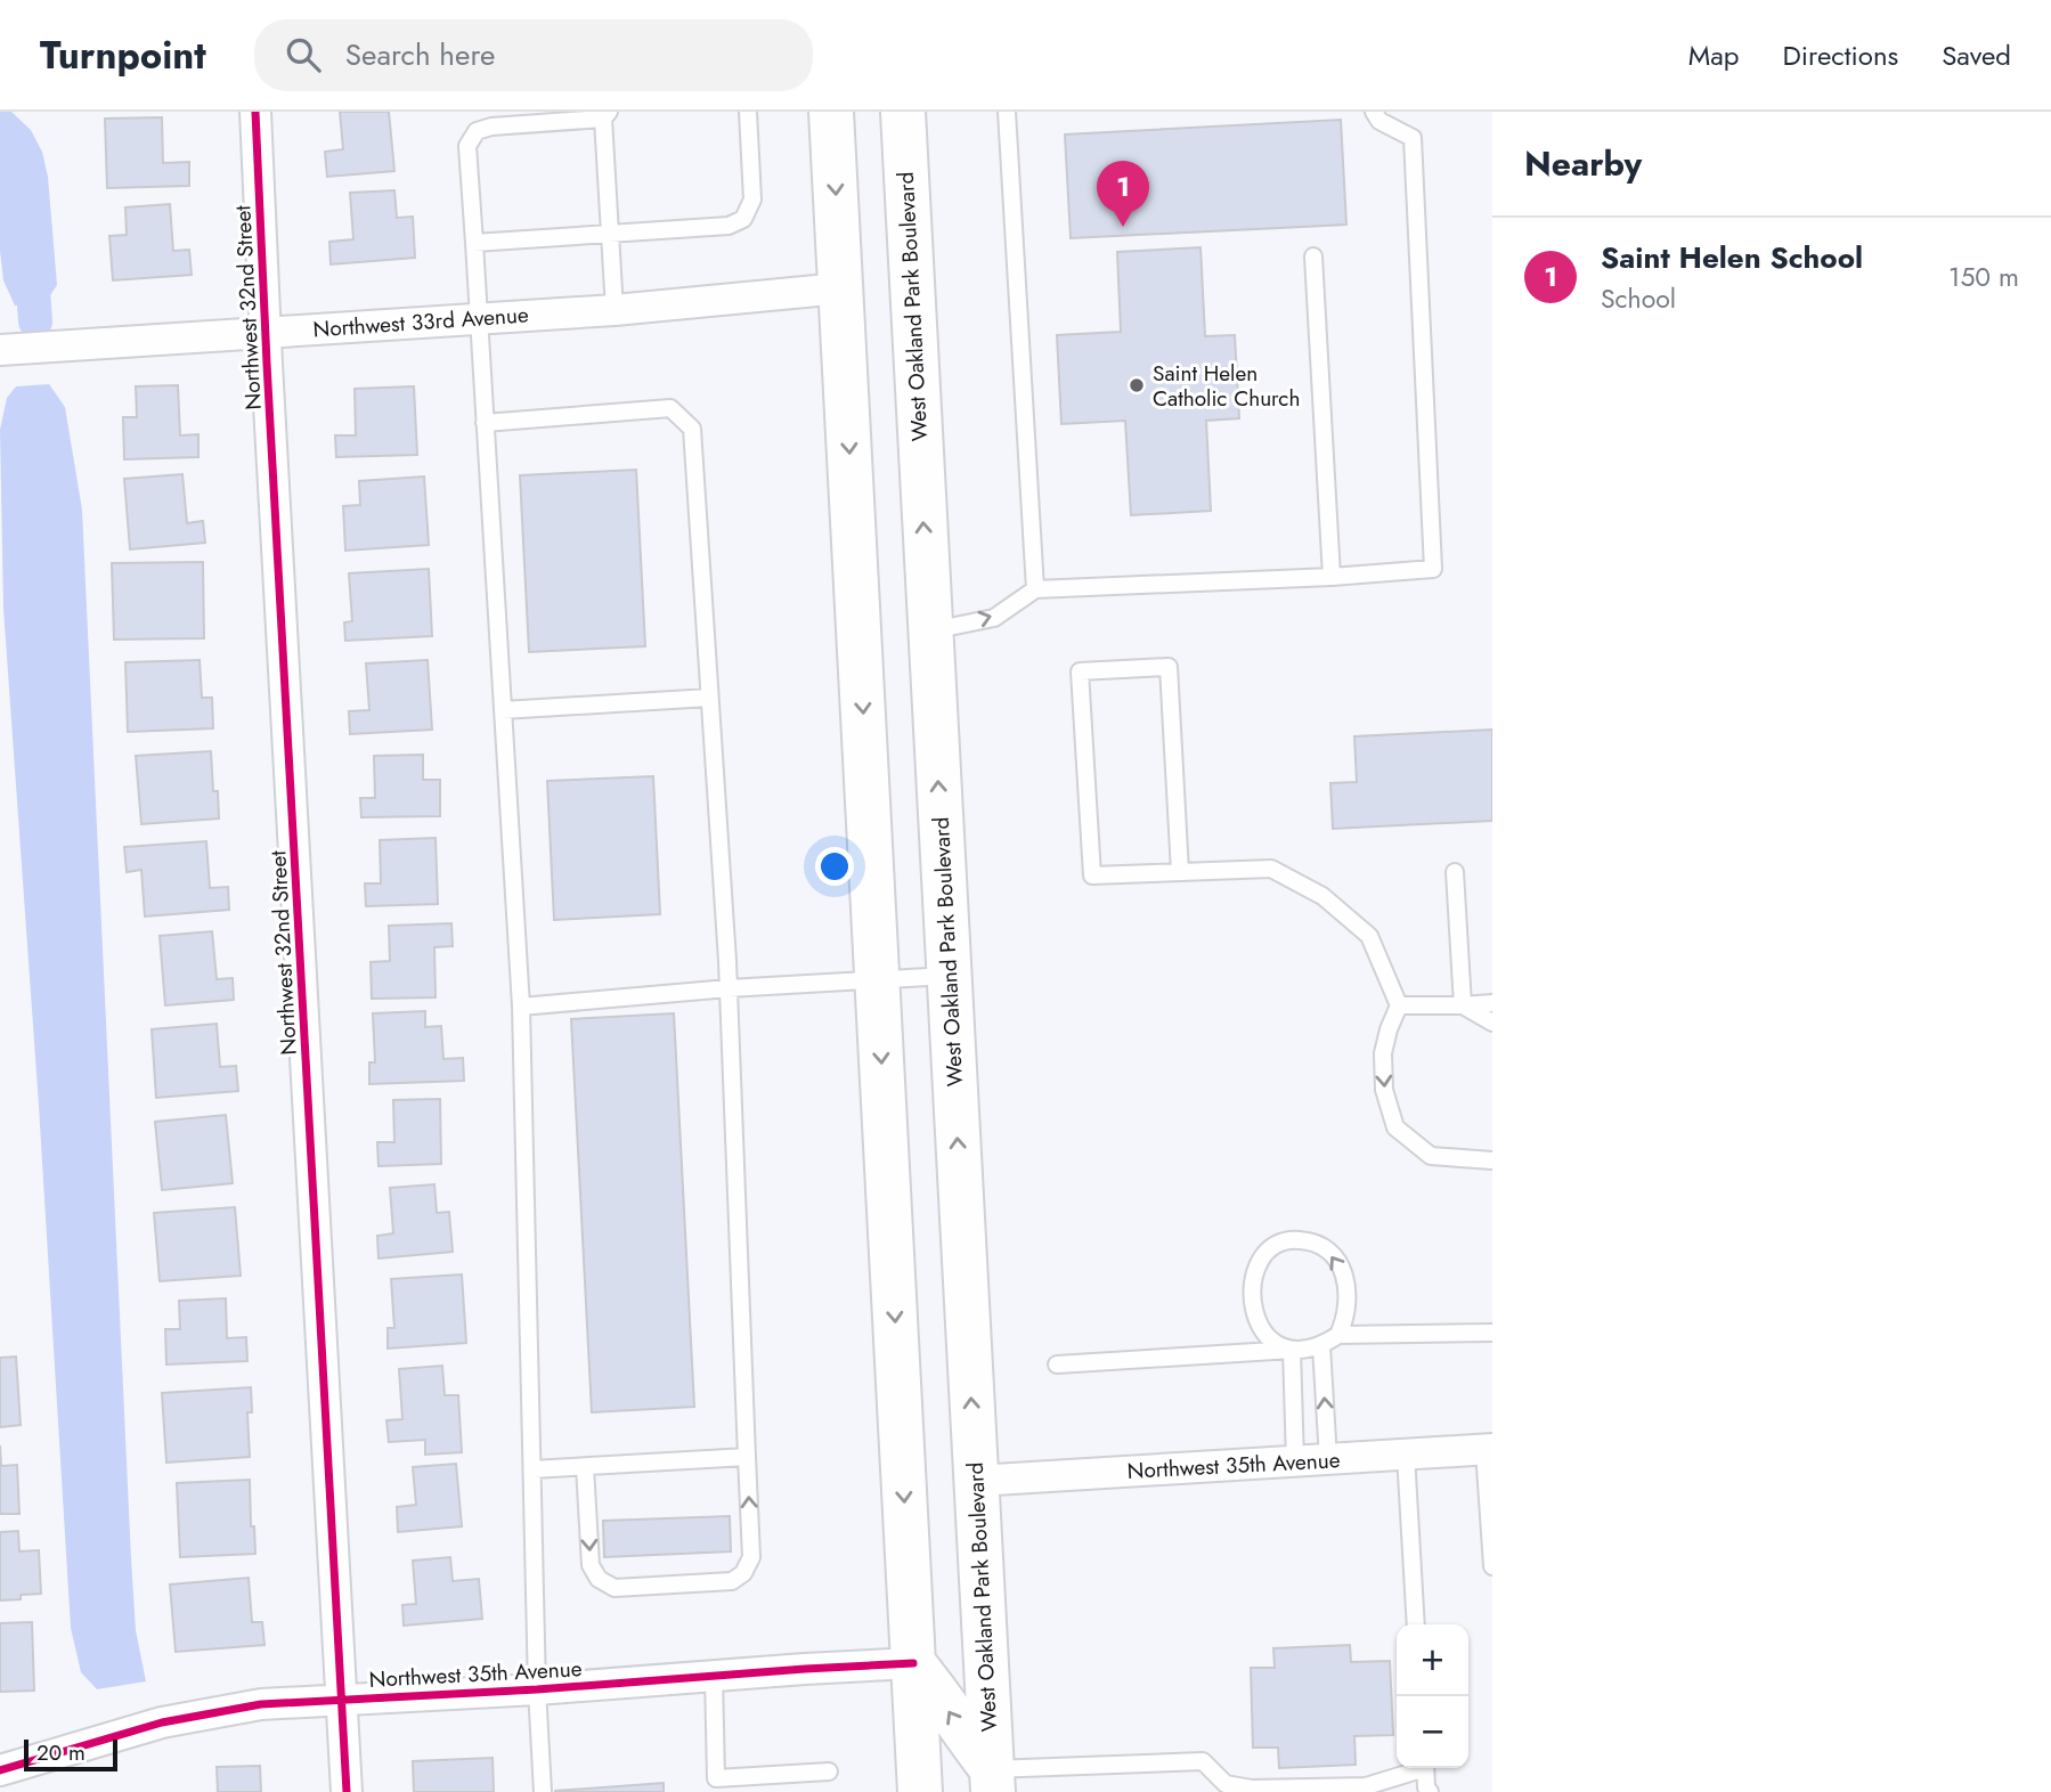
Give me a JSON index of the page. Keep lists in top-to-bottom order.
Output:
{
  "streets": {
    "main road": ["West Oakland Park Boulevard"],
    "street": ["Northwest 32nd Street", "Northwest 33rd Avenue", "Northwest 35th Avenue"]
  },
  "crossings": [
    ["West Oakland Park Boulevard", "Northwest 35th Avenue"],
    ["Northwest 32nd Street", "Northwest 33rd Avenue"],
    ["Northwest 32nd Street", "Northwest 35th Avenue"]
  ],
  "places": ["Saint Helen Catholic Church"],
  "scale_bar": "20 m",
  "page": {
    "header": "Turnpoint",
    "search": "Search here",
    "nav": ["Map", "Directions", "Saved"],
    "heading": "Nearby",
    "pins": "1",
    "list": [
      {
        "mark": "1",
        "name": "Saint Helen School",
        "note": "School",
        "value": "150 m"
      }
    ],
    "map_buttons": ["+", "−"],
    "scale": "20 m"
  }
}
